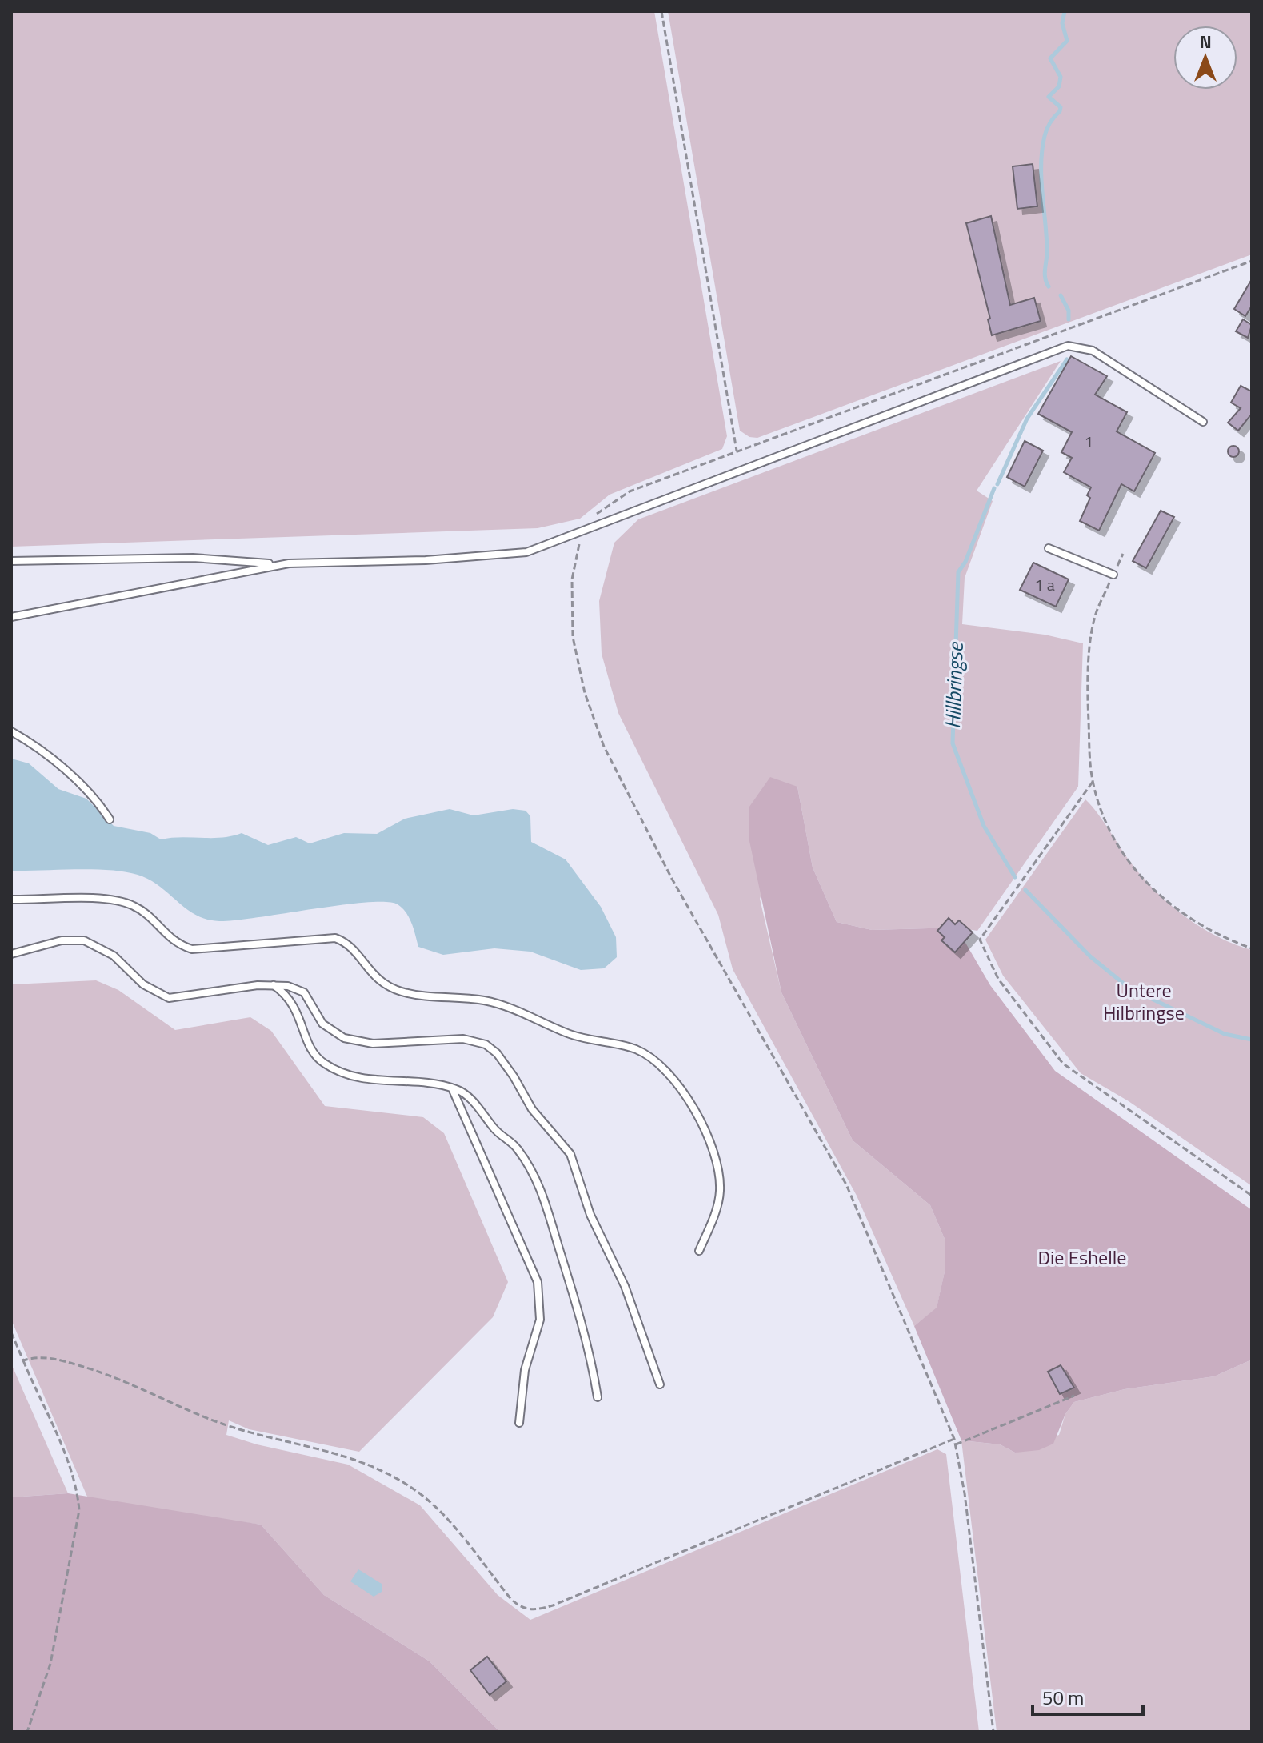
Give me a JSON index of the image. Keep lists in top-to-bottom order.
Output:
{
  "water": ["Hillbringse"],
  "parks": ["Untere Hilbringse", "Die Eshelle"],
  "house_numbers": ["1", "1 a"],
  "scale_bar": "50 m",
  "north": "top"
}
